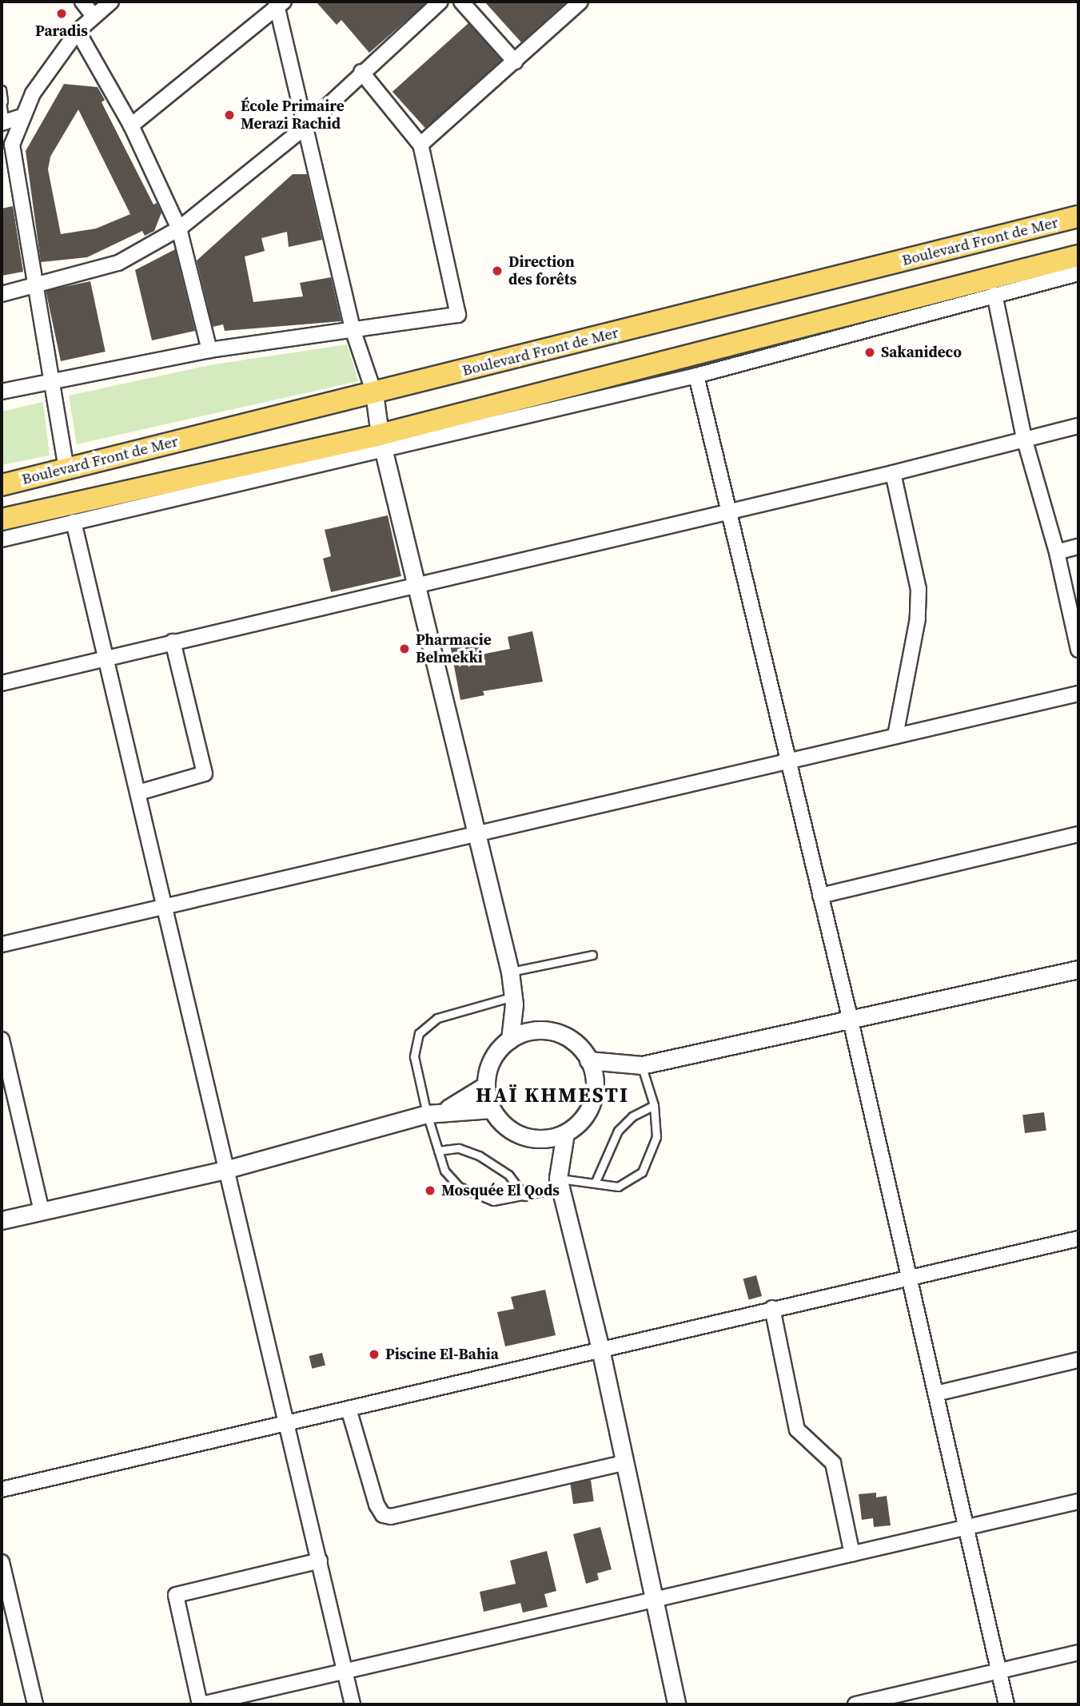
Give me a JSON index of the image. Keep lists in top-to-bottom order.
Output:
{
  "streets": {
    "main road": ["Boulevard Front de Mer"]
  },
  "districts": ["HAÏ KHMESTI"],
  "places": [
    "Paradis",
    "École Primaire Merazi Rachid",
    "Direction des forêts",
    "Sakanideco",
    "Pharmacie Belmekki",
    "Mosquée El Qods",
    "Piscine El-Bahia"
  ]
}
